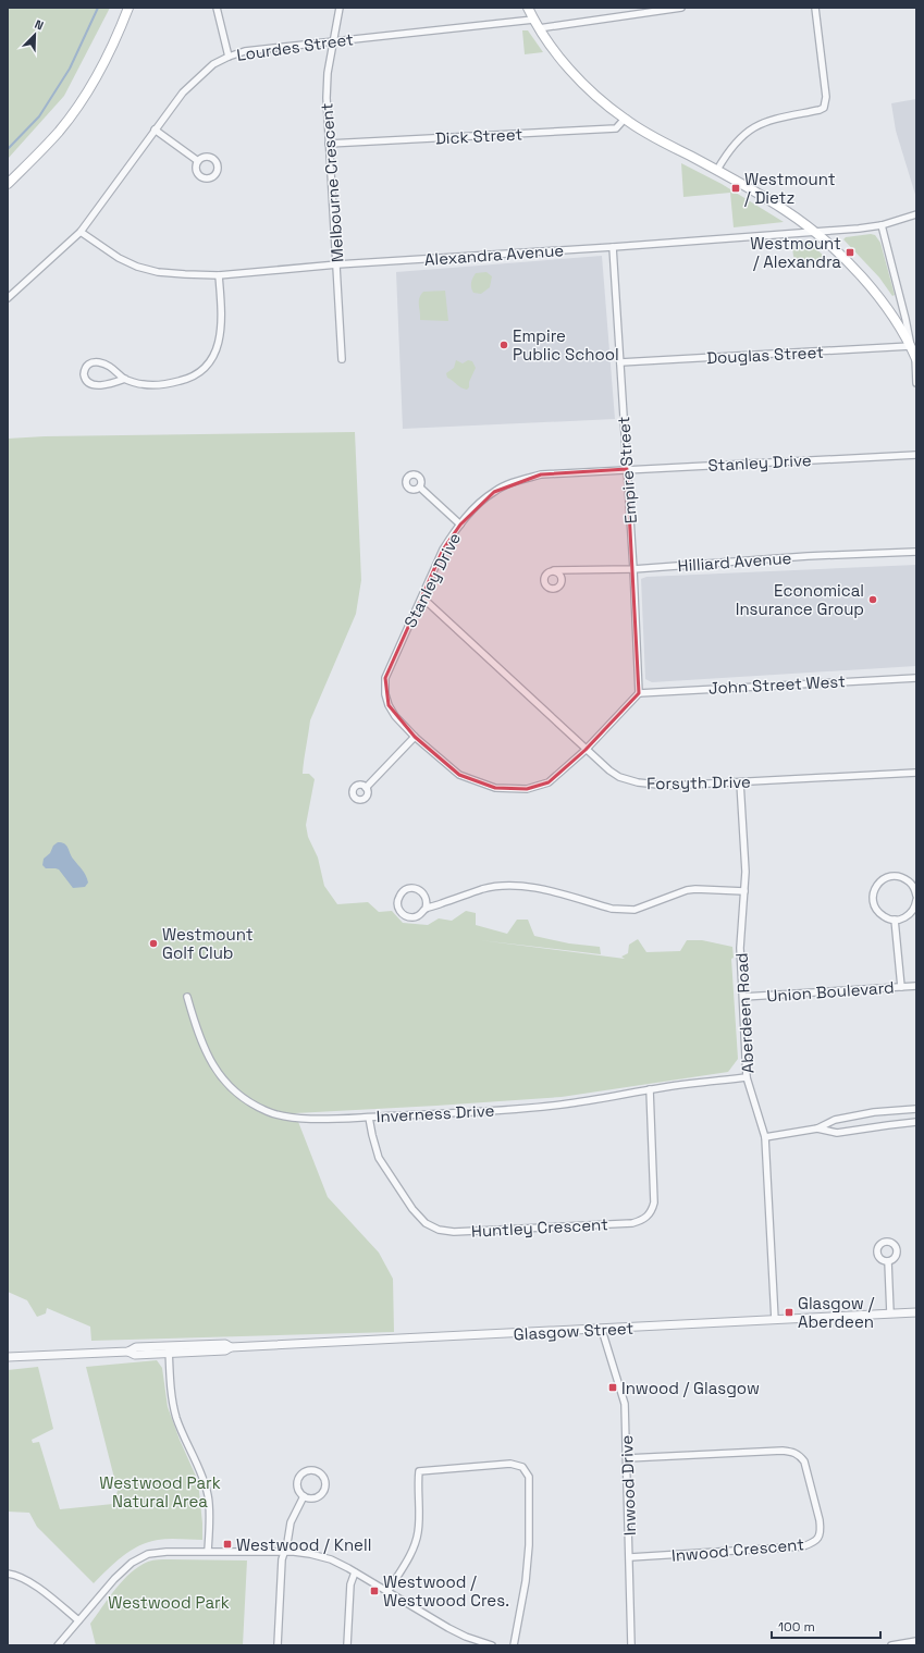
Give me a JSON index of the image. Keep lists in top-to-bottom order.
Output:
{
  "streets": {
    "street": [
      "Lourdes Street",
      "Dick Street",
      "Melbourne Crescent",
      "Alexandra Avenue",
      "Douglas Street",
      "Stanley Drive",
      "Empire Street",
      "Hilliard Avenue",
      "John Street West",
      "Forsyth Drive",
      "Union Boulevard",
      "Aberdeen Road",
      "Inverness Drive",
      "Huntley Crescent",
      "Glasgow Street",
      "Inwood Drive",
      "Inwood Crescent"
    ]
  },
  "crossings": [
    ["Lourdes Street", "Melbourne Crescent"],
    ["Lourdes Street", "Alexandra Avenue"],
    ["Dick Street", "Melbourne Crescent"],
    ["Melbourne Crescent", "Alexandra Avenue"],
    ["Alexandra Avenue", "Empire Street"],
    ["Douglas Street", "Empire Street"],
    ["Stanley Drive", "Empire Street"],
    ["Stanley Drive", "John Street West"],
    ["Stanley Drive", "Forsyth Drive"],
    ["Empire Street", "Hilliard Avenue"],
    ["Empire Street", "John Street West"],
    ["Forsyth Drive", "Aberdeen Road"],
    ["Union Boulevard", "Aberdeen Road"],
    ["Aberdeen Road", "Inverness Drive"],
    ["Aberdeen Road", "Glasgow Street"],
    ["Inverness Drive", "Huntley Crescent"],
    ["Glasgow Street", "Inwood Drive"],
    ["Inwood Drive", "Inwood Crescent"]
  ],
  "parks": ["Westwood Park Natural Area", "Westwood Park"],
  "places": {
    "transit": [
      "Westmount / Dietz",
      "Westmount / Alexandra",
      "Glasgow / Aberdeen",
      "Inwood / Glasgow",
      "Westwood / Knell",
      "Westwood / Westwood Cres."
    ],
    "other": ["Empire Public School", "Economical Insurance Group", "Westmount Golf Club"]
  },
  "scale_bar": "100 m",
  "north": "top right"
}
